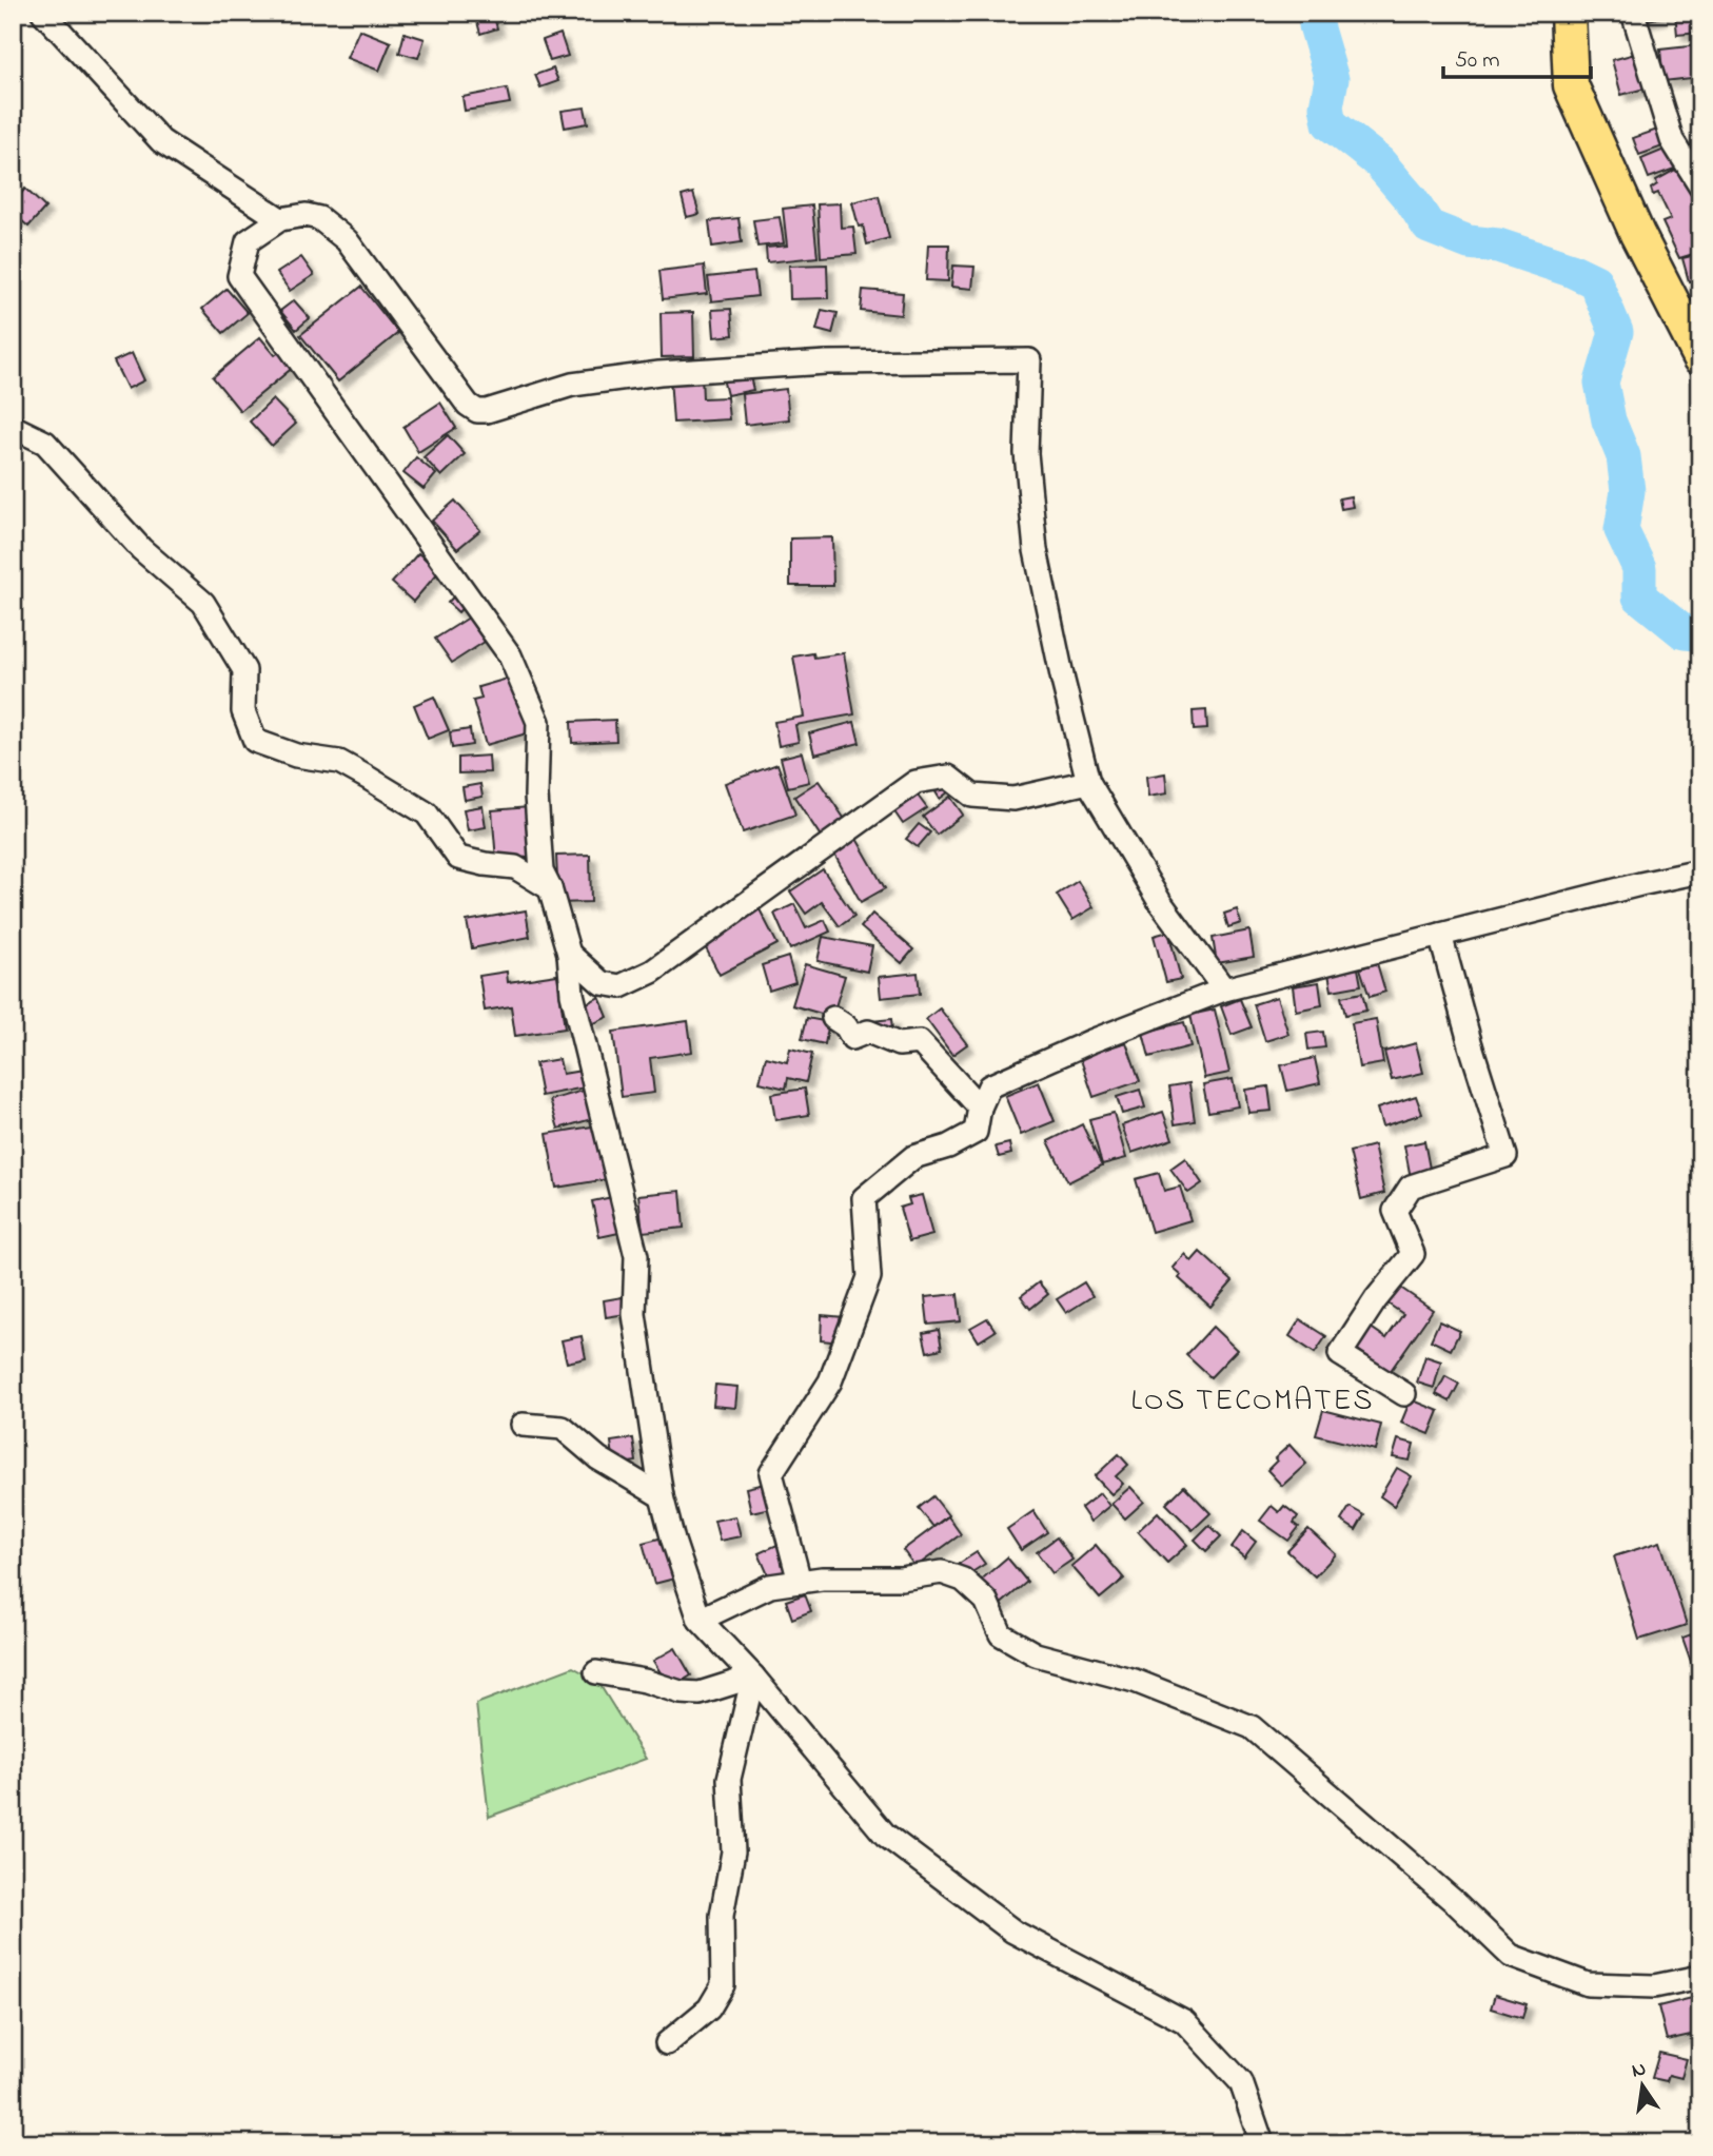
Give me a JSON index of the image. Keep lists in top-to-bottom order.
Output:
{
  "districts": ["LOS TECOMATES"],
  "scale_bar": "50 m",
  "north": "top"
}
